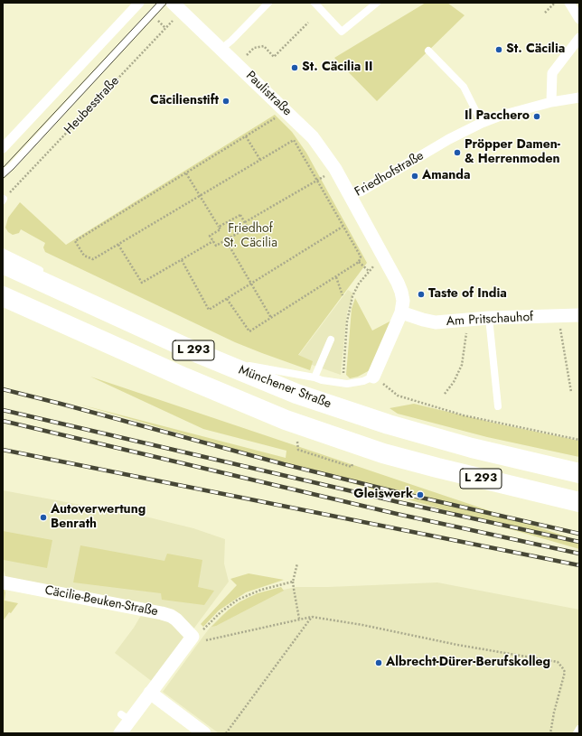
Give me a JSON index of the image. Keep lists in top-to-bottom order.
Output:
{
  "streets": {
    "highway": ["L 293", "Münchener Straße"],
    "street": [
      "Paulistraße",
      "Friedhofstraße",
      "Am Pritschauhof",
      "Cäcilie-Beuken-Straße"
    ],
    "lane": ["Heubesstraße"]
  },
  "crossings": [
    ["Paulistraße", "Heubesstraße"],
    ["Paulistraße", "Friedhofstraße"],
    ["Friedhofstraße", "Am Pritschauhof"]
  ],
  "parks": ["Friedhof St. Cäcilia"],
  "places": [
    "St. Cäcilia",
    "St. Cäcilia II",
    "Cäcilienstift",
    "Il Pacchero",
    "Pröpper Damen- & Herrenmoden",
    "Amanda",
    "Taste of India",
    "Gleiswerk",
    "Autoverwertung Benrath",
    "Albrecht-Dürer-Berufskolleg"
  ]
}
